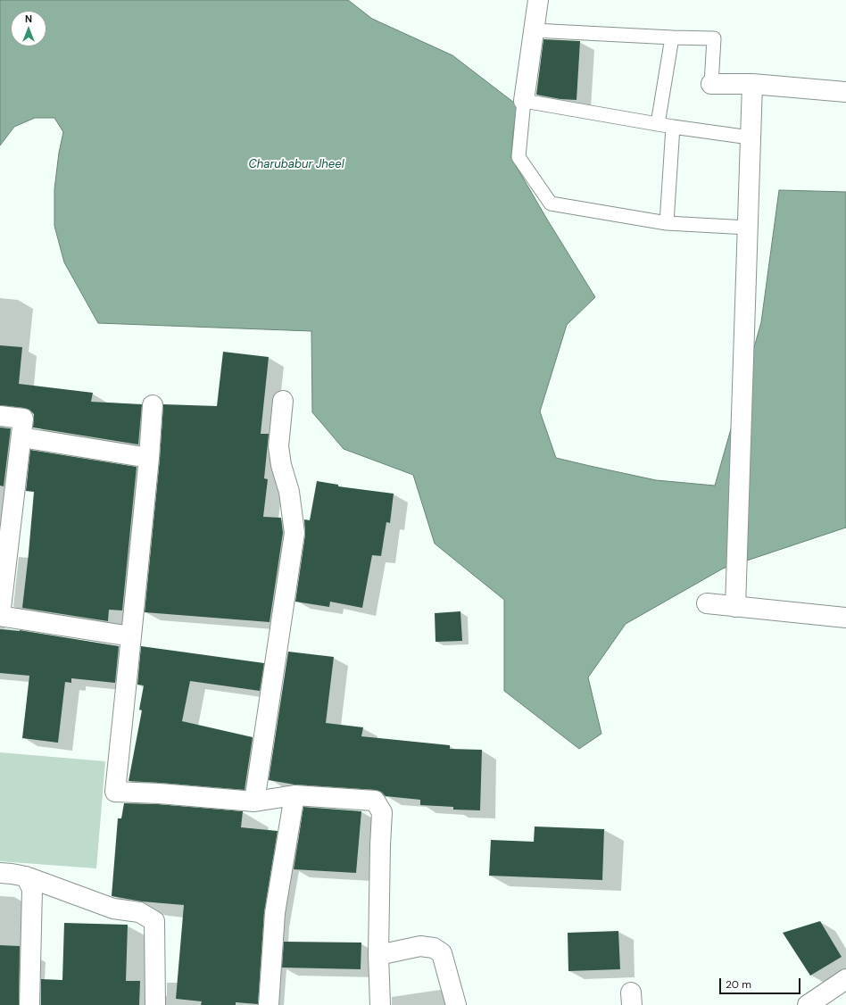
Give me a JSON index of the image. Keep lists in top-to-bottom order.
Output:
{
  "water": ["Charubabur Jheel"],
  "scale_bar": "20 m",
  "north": "top"
}
